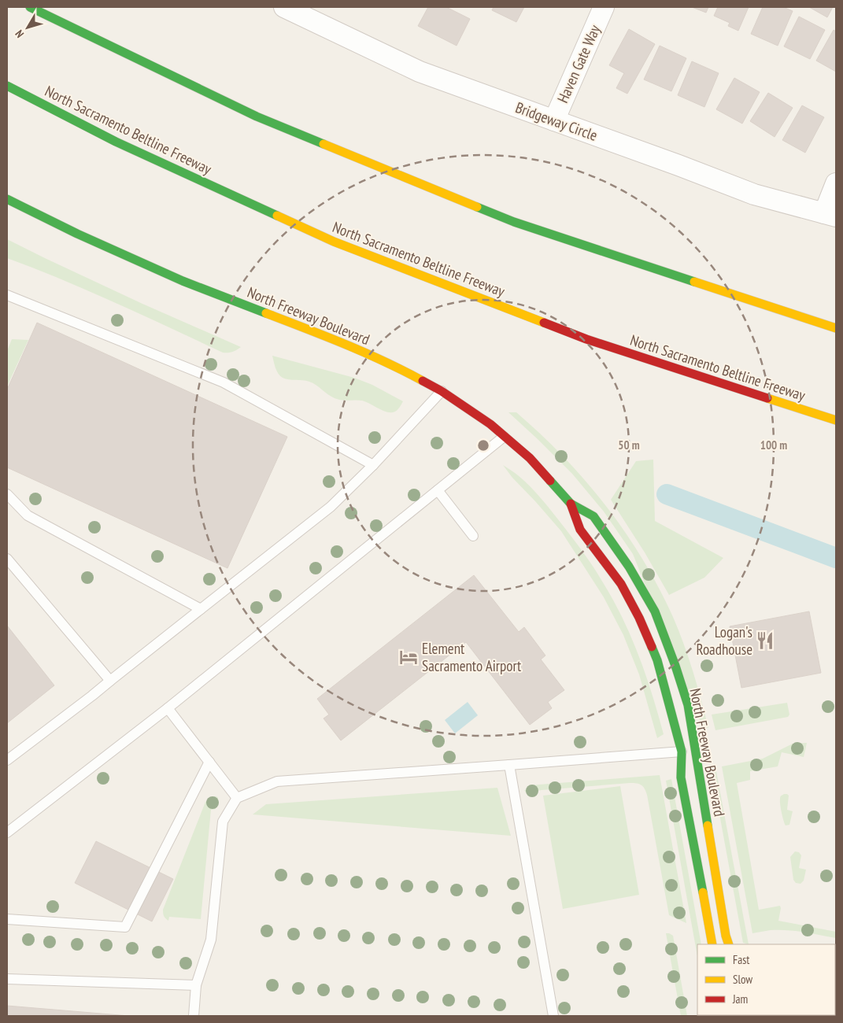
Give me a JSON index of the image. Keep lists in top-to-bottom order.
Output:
{
  "streets": {
    "main road": ["North Sacramento Beltline Freeway", "North Freeway Boulevard"],
    "street": ["Haven Gate Way", "Bridgeway Circle"]
  },
  "crossings": [
    ["Haven Gate Way", "Bridgeway Circle"]
  ],
  "places": {
    "restaurant": ["Logan's Roadhouse"],
    "hotel": ["Element Sacramento Airport"]
  },
  "legend": ["Fast", "Slow", "Jam"],
  "north": "bottom left",
  "rings": ["50 m", "100 m"]
}
